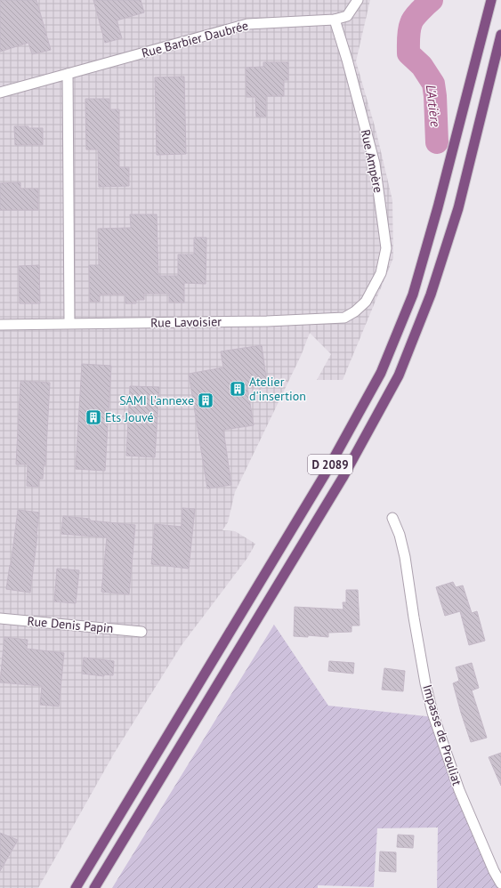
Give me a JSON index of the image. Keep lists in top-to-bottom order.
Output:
{
  "streets": {
    "highway": ["D 2089"],
    "street": [
      "Rue Barbier Daubrée",
      "Rue Ampère",
      "Rue Lavoisier",
      "Rue Denis Papin",
      "Impasse de Prouliat"
    ]
  },
  "crossings": [
    ["Rue Barbier Daubrée", "Rue Ampère"],
    ["Rue Ampère", "Rue Lavoisier"]
  ],
  "water": ["L'Artière"],
  "places": {
    "building": ["Atelier d'insertion", "SAMI l'annexe", "Ets Jouvé"]
  }
}
